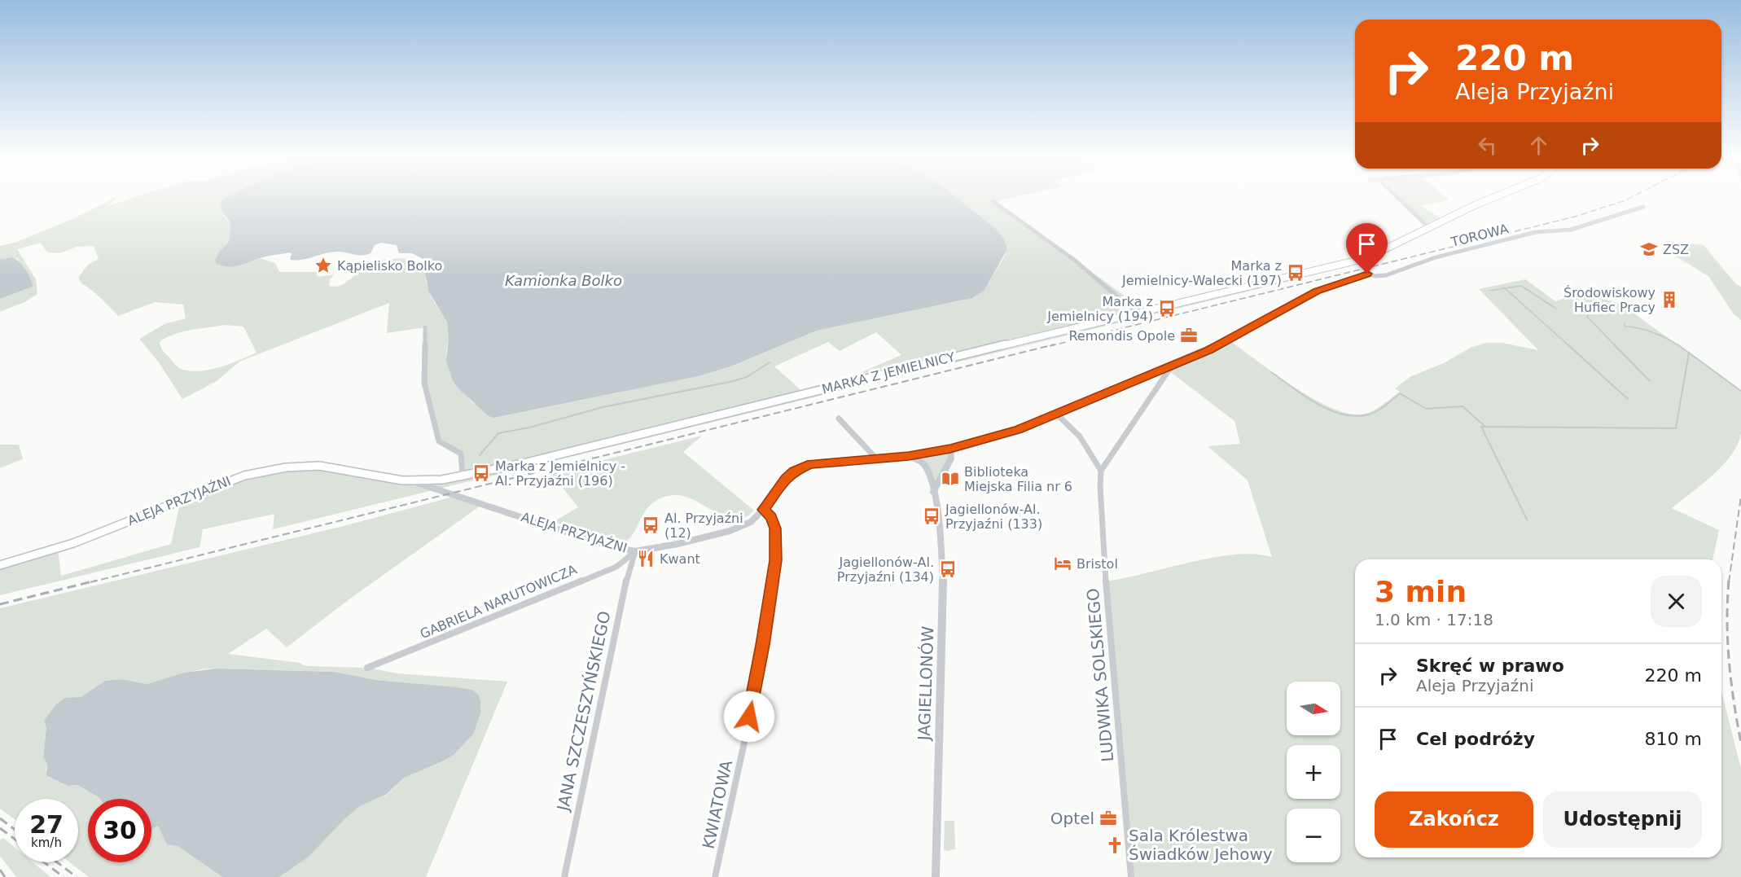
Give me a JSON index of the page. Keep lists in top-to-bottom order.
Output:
{
  "streets": {
    "main road": ["MARKA Z JEMIELNICY", "ALEJA PRZYJAŹNI"],
    "street": [
      "TOROWA",
      "GABRIELA NARUTOWICZA",
      "LUDWIKA SOLSKIEGO",
      "JAGIELLONÓW",
      "JANA SZCZESZYŃSKIEGO",
      "KWIATOWA"
    ]
  },
  "crossings": [
    ["TOROWA", "ALEJA PRZYJAŹNI"],
    ["MARKA Z JEMIELNICY", "ALEJA PRZYJAŹNI"],
    ["ALEJA PRZYJAŹNI", "GABRIELA NARUTOWICZA"],
    ["ALEJA PRZYJAŹNI", "JAGIELLONÓW"],
    ["ALEJA PRZYJAŹNI", "JANA SZCZESZYŃSKIEGO"],
    ["ALEJA PRZYJAŹNI", "KWIATOWA"],
    ["GABRIELA NARUTOWICZA", "JANA SZCZESZYŃSKIEGO"]
  ],
  "water": ["Kamionka Bolko"],
  "places": {
    "school or university": ["ZSZ"],
    "place": ["Kąpielisko Bolko"],
    "bus stop": [
      "Marka z Jemielnicy-Walecki (197)",
      "Marka z Jemielnicy (194)",
      "Marka z Jemielnicy - Al. Przyjaźni (196)",
      "Jagiellonów-Al. Przyjaźni (133)",
      "Al. Przyjaźni (12)",
      "Jagiellonów-Al. Przyjaźni (134)"
    ],
    "building": ["Środowiskowy Hufiec Pracy"],
    "office": ["Remondis Opole", "Optel"],
    "library": ["Biblioteka Miejska Filia nr 6"],
    "restaurant": ["Kwant"],
    "hotel": ["Bristol"],
    "church": ["Sala Królestwa Świadków Jehowy"]
  },
  "north": "right",
  "page": {
    "turn": ["220 m", "Aleja Przyjaźni"],
    "heading": ["3 min", "1.0 km · 17:18"],
    "list": [
      {
        "name": "Skręć w prawo",
        "note": "Aleja Przyjaźni",
        "value": "220 m"
      },
      {
        "name": "Cel podróży",
        "value": "810 m"
      }
    ],
    "map_buttons": ["+", "−"],
    "buttons": ["Zakończ", "Udostępnij"],
    "speed": "27 km/h",
    "limit": "30"
  }
}
